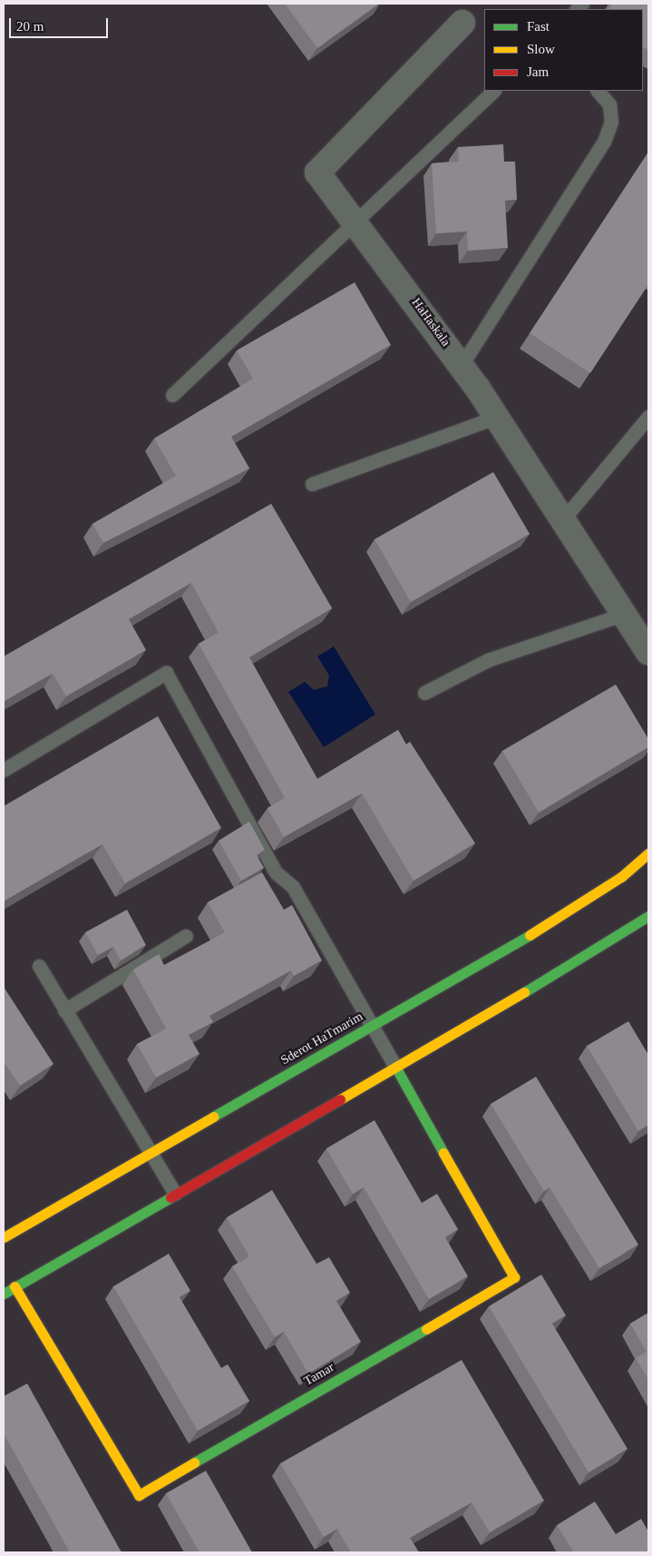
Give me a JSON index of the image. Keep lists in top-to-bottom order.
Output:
{
  "streets": {
    "street": ["HaHaskala", "Sderot HaTmarim", "Tamar"]
  },
  "legend": ["Fast", "Slow", "Jam"],
  "scale_bar": "20 m"
}
